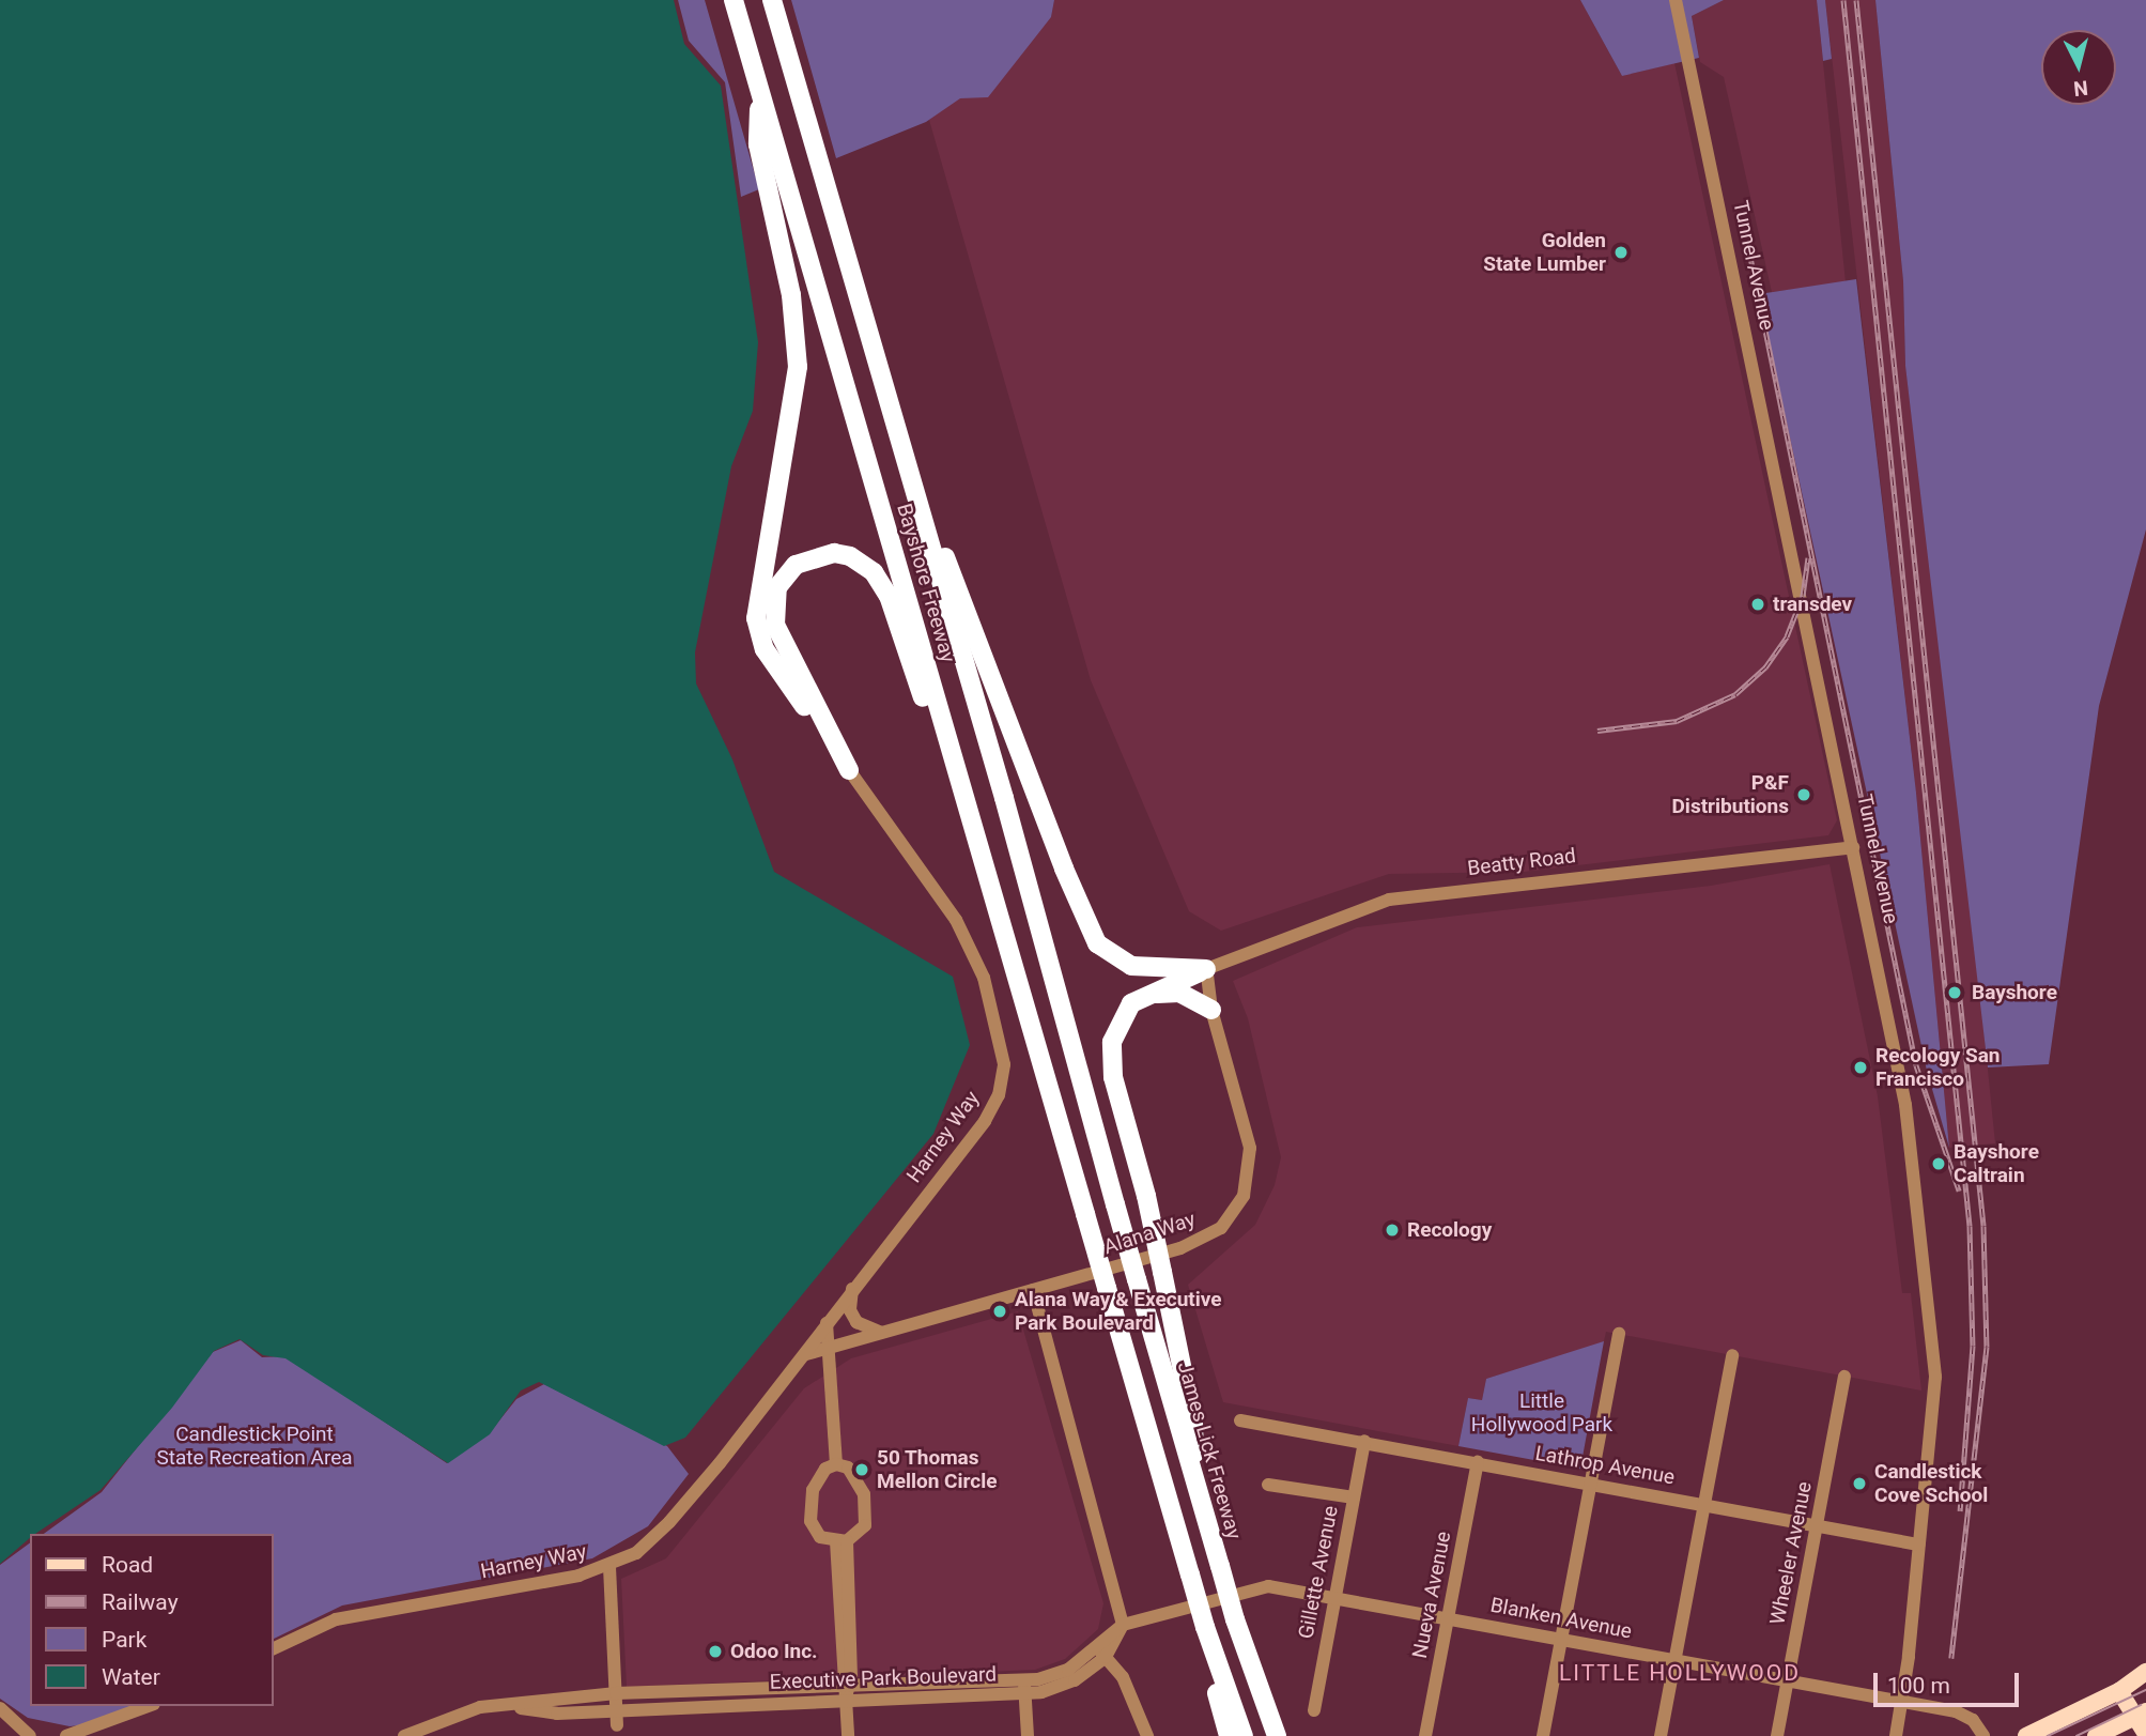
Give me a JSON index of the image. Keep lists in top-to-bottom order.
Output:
{
  "streets": {
    "highway": ["Bayshore Freeway", "James Lick Freeway"],
    "street": [
      "Tunnel Avenue",
      "Beatty Road",
      "Harney Way",
      "Alana Way",
      "Lathrop Avenue",
      "Wheeler Avenue",
      "Gillette Avenue",
      "Nueva Avenue",
      "Blanken Avenue",
      "Executive Park Boulevard"
    ]
  },
  "crossings": [
    ["Tunnel Avenue", "Beatty Road"],
    ["Tunnel Avenue", "Lathrop Avenue"],
    ["Tunnel Avenue", "Blanken Avenue"],
    ["Bayshore Freeway", "James Lick Freeway"],
    ["Beatty Road", "Alana Way"],
    ["Lathrop Avenue", "Wheeler Avenue"],
    ["Lathrop Avenue", "Gillette Avenue"],
    ["Lathrop Avenue", "Nueva Avenue"],
    ["Wheeler Avenue", "Blanken Avenue"],
    ["Gillette Avenue", "Blanken Avenue"],
    ["Nueva Avenue", "Blanken Avenue"],
    ["Blanken Avenue", "Executive Park Boulevard"]
  ],
  "districts": ["LITTLE HOLLYWOOD"],
  "parks": ["Little Hollywood Park", "Candlestick Point State Recreation Area"],
  "places": [
    "Golden State Lumber",
    "transdev",
    "P&F Distributions",
    "Bayshore",
    "Recology San Francisco",
    "Bayshore Caltrain",
    "Recology",
    "Alana Way & Executive Park Boulevard",
    "50 Thomas Mellon Circle",
    "Candlestick Cove School",
    "Odoo Inc."
  ],
  "legend": [
    "Road",
    "Railway",
    "Park",
    "Water"
  ],
  "scale_bar": "100 m",
  "north": "bottom"
}
